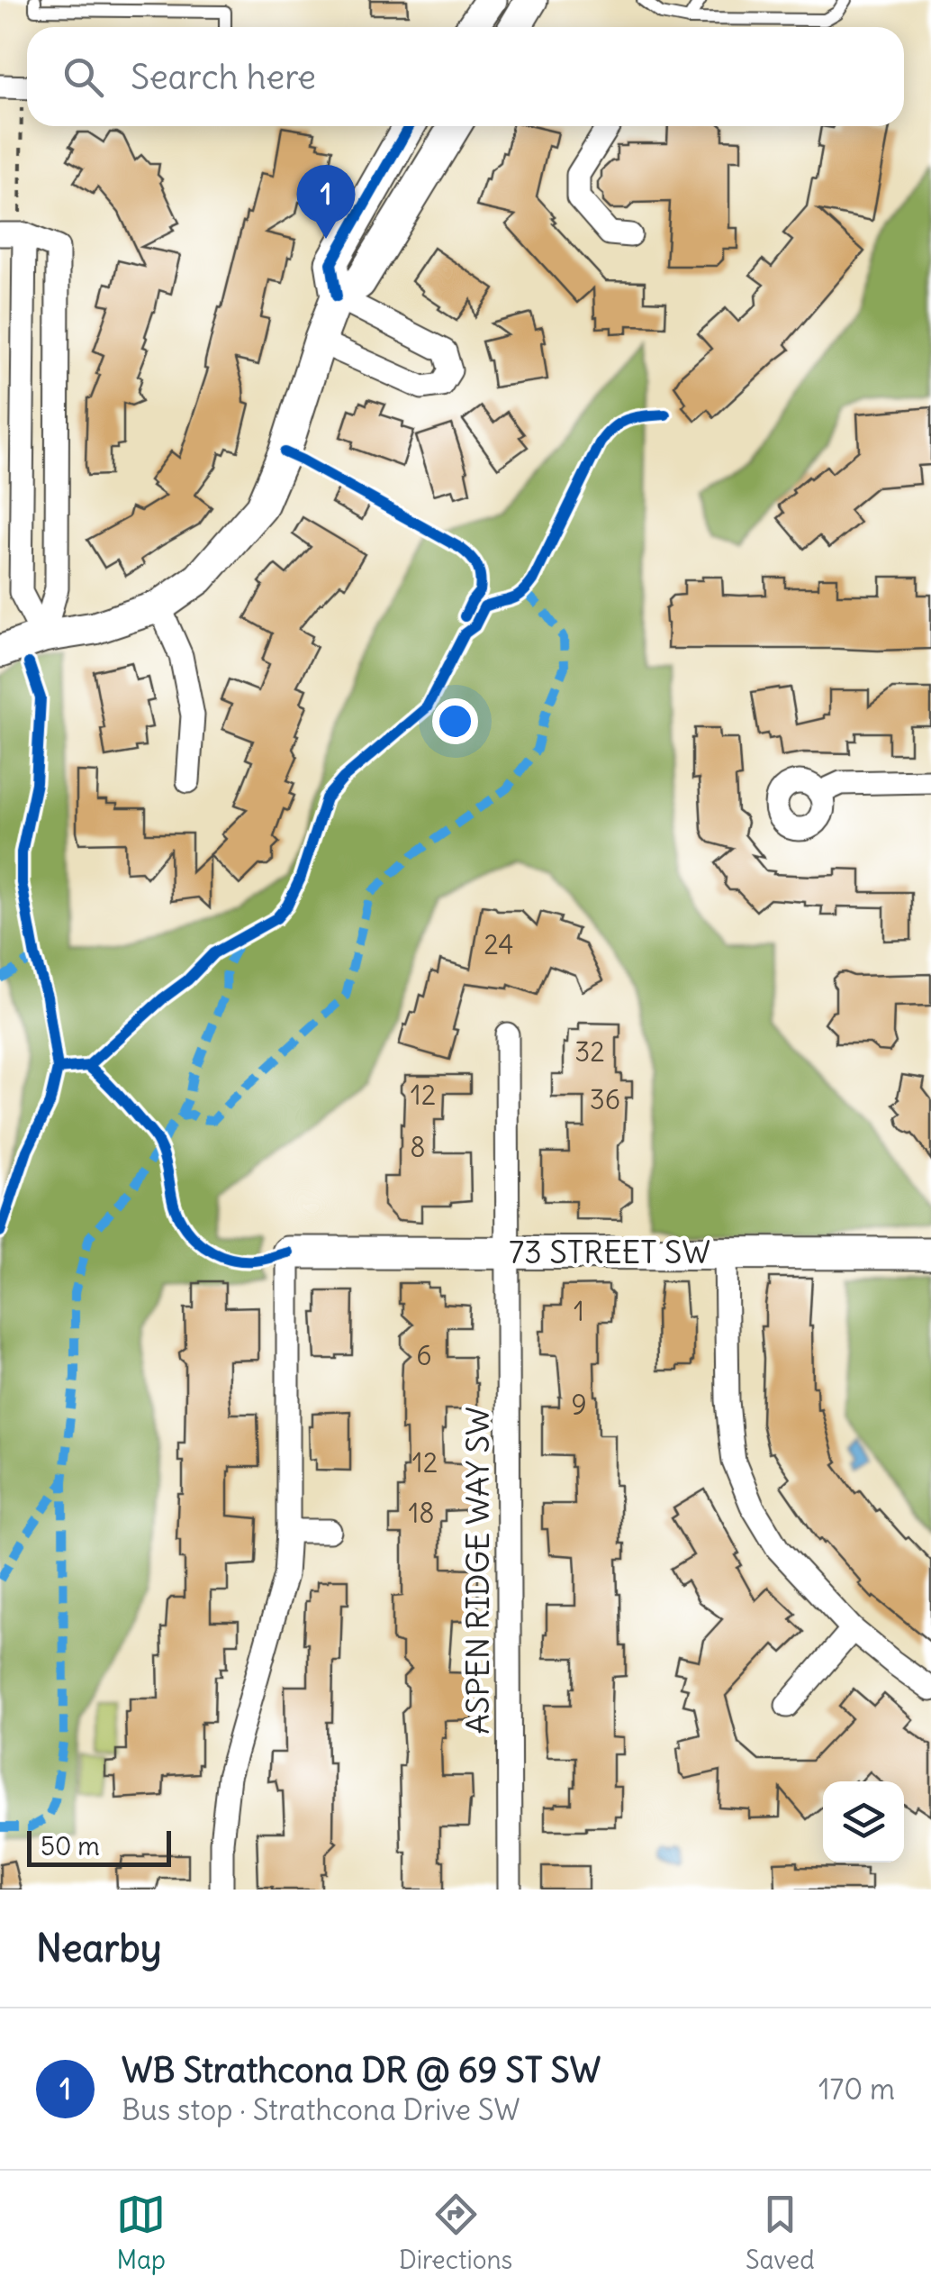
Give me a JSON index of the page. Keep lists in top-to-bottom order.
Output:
{
  "streets": {
    "street": ["73 STREET SW", "ASPEN RIDGE WAY SW"]
  },
  "crossings": [
    ["73 STREET SW", "ASPEN RIDGE WAY SW"]
  ],
  "house_numbers": [
    "24",
    "32",
    "12",
    "36",
    "8",
    "1",
    "6",
    "9",
    "12",
    "18"
  ],
  "scale_bar": "50 m",
  "page": {
    "search": "Search here",
    "pins": "1",
    "scale": "50 m",
    "heading": "Nearby",
    "list": [
      {
        "mark": "1",
        "name": "WB Strathcona DR @ 69 ST SW",
        "note": "Bus stop · Strathcona Drive SW",
        "value": "170 m"
      }
    ],
    "nav": ["Map", "Directions", "Saved"]
  }
}
